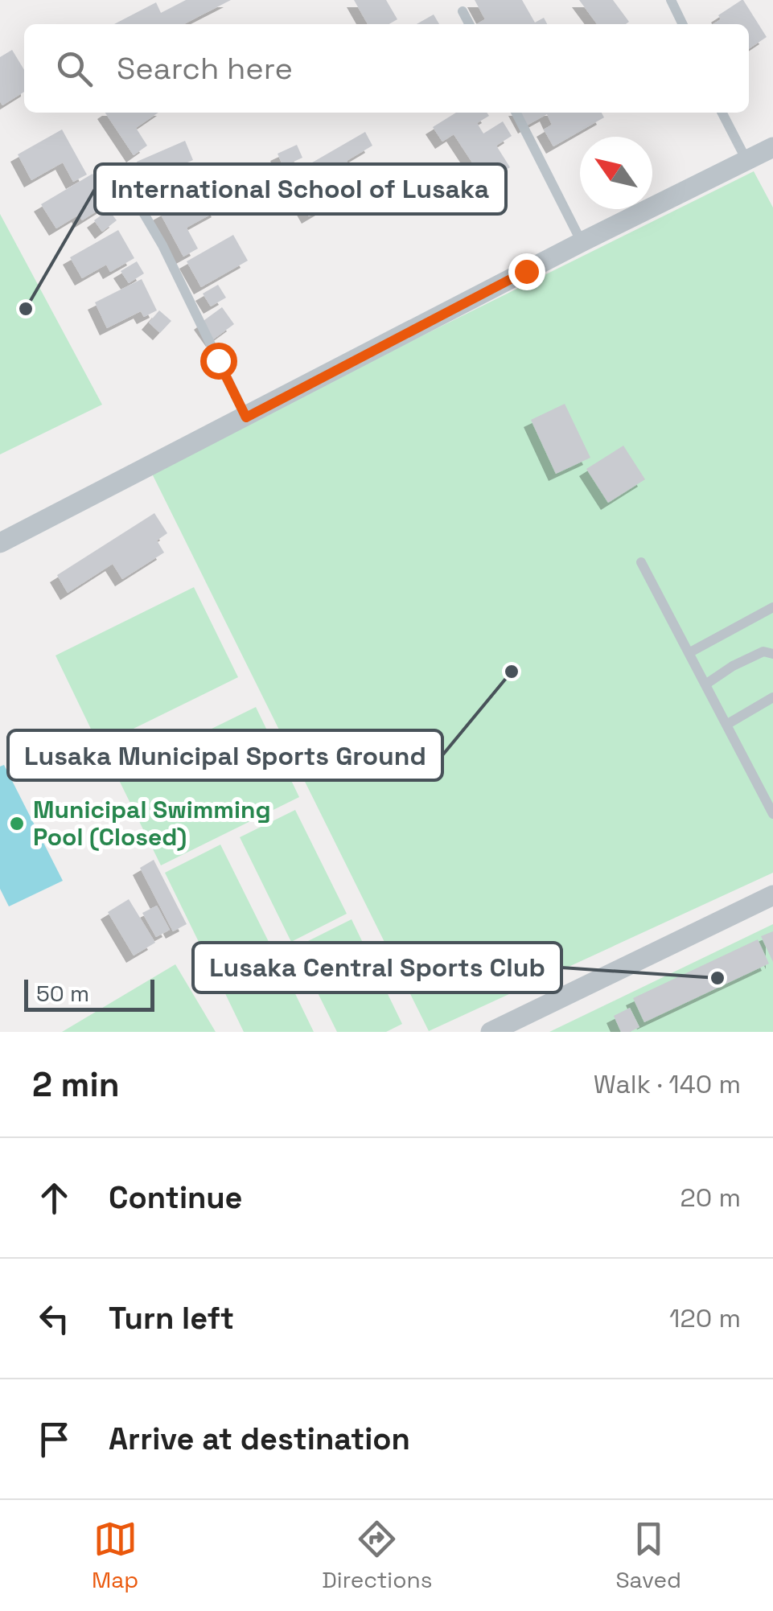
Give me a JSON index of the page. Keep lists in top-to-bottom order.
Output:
{
  "places": [
    "International School of Lusaka",
    "Lusaka Municipal Sports Ground",
    "Municipal Swimming Pool (Closed)",
    "Lusaka Central Sports Club"
  ],
  "scale_bar": "50 m",
  "north": "top left",
  "page": {
    "search": "Search here",
    "scale": "50 m",
    "heading": ["2 min", "Walk · 140 m"],
    "list": [
      ["Continue", "20 m"],
      ["Turn left", "120 m"],
      "Arrive at destination"
    ],
    "nav": ["Map", "Directions", "Saved"]
  }
}
